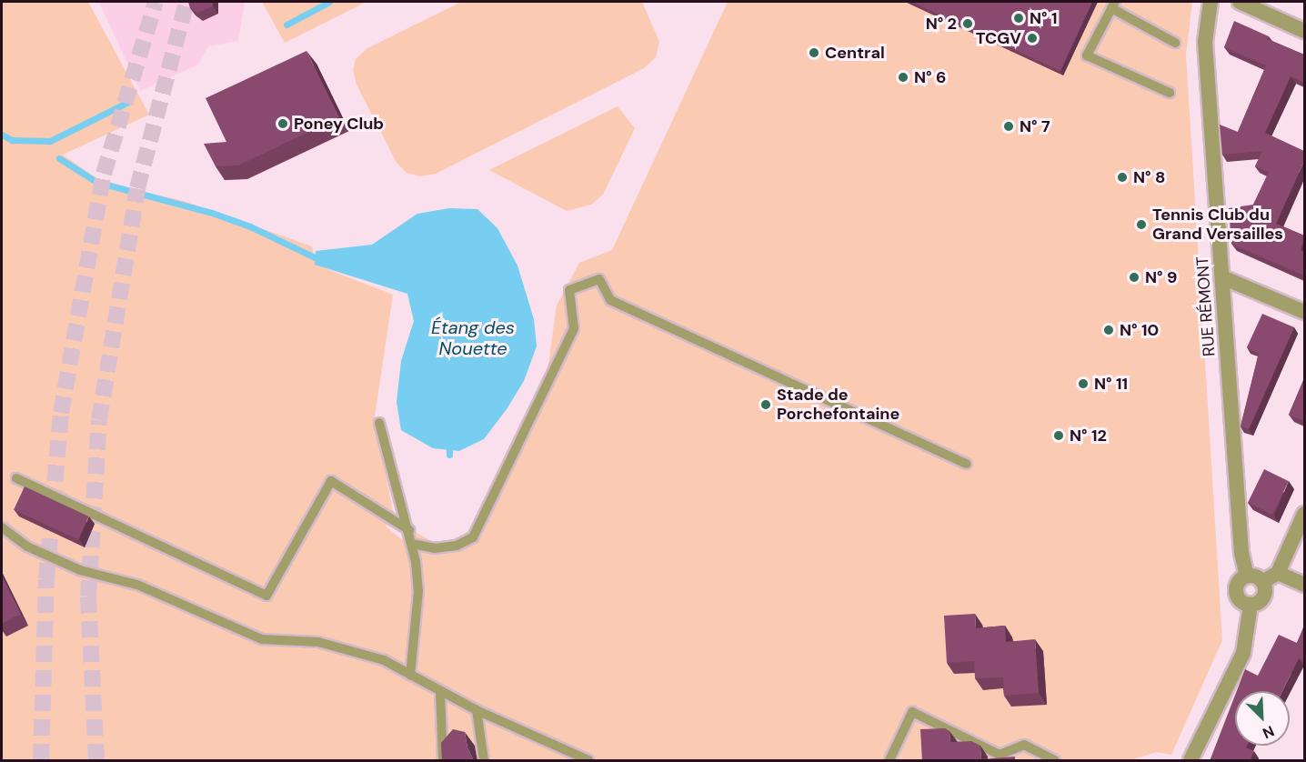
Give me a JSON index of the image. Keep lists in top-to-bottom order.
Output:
{
  "streets": {
    "street": ["RUE RÉMONT"]
  },
  "water": ["Étang des Nouette"],
  "places": [
    "N° 1",
    "N° 2",
    "TCGV",
    "Central",
    "N° 6",
    "Poney Club",
    "N° 7",
    "N° 8",
    "Tennis Club du Grand Versailles",
    "N° 9",
    "N° 10",
    "N° 11",
    "Stade de Porchefontaine",
    "N° 12"
  ],
  "north": "bottom right"
}
